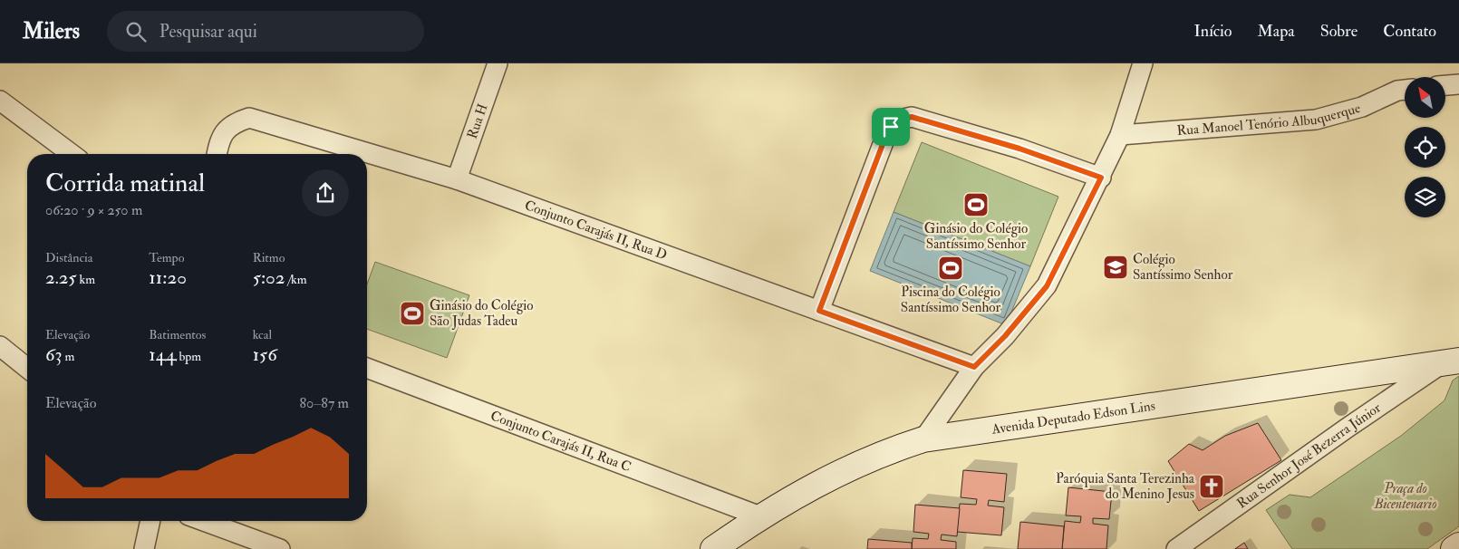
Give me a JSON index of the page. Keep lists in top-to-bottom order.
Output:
{
  "streets": {
    "street": [
      "Rua Manoel Tenório Albuquerque",
      "Rua H",
      "Conjunto Carajás II, Rua D",
      "Avenida Deputado Edson Lins",
      "Conjunto Carajás II, Rua C",
      "Rua Senhor José Bezerra Júnior"
    ]
  },
  "crossings": [
    ["Rua H", "Conjunto Carajás II, Rua D"],
    ["Avenida Deputado Edson Lins", "Conjunto Carajás II, Rua C"],
    ["Avenida Deputado Edson Lins", "Rua Senhor José Bezerra Júnior"]
  ],
  "parks": ["Praça do Bicentenario"],
  "places": {
    "sports": ["Ginásio do Colégio Santíssimo Senhor", "Piscina do Colégio Santíssimo Senhor", "Ginásio do Colégio São Judas Tadeu"],
    "school or university": ["Colégio Santíssimo Senhor"],
    "church": ["Paróquia Santa Terezinha do Menino Jesus"]
  },
  "north": "top left",
  "page": {
    "header": "Milers",
    "search": "Pesquisar aqui",
    "nav": [
      "Início",
      "Mapa",
      "Sobre",
      "Contato"
    ],
    "heading": ["Corrida matinal", "06:20 · 9 × 250 m"],
    "stats": [
      ["Distância", "2.25 km"],
      ["Tempo", "11:20"],
      ["Ritmo", "5:02 /km"],
      ["Elevação", "63 m"],
      ["Batimentos", "144 bpm"],
      ["kcal", "156"]
    ],
    "chart": ["Elevação", "80–87 m"]
  }
}
